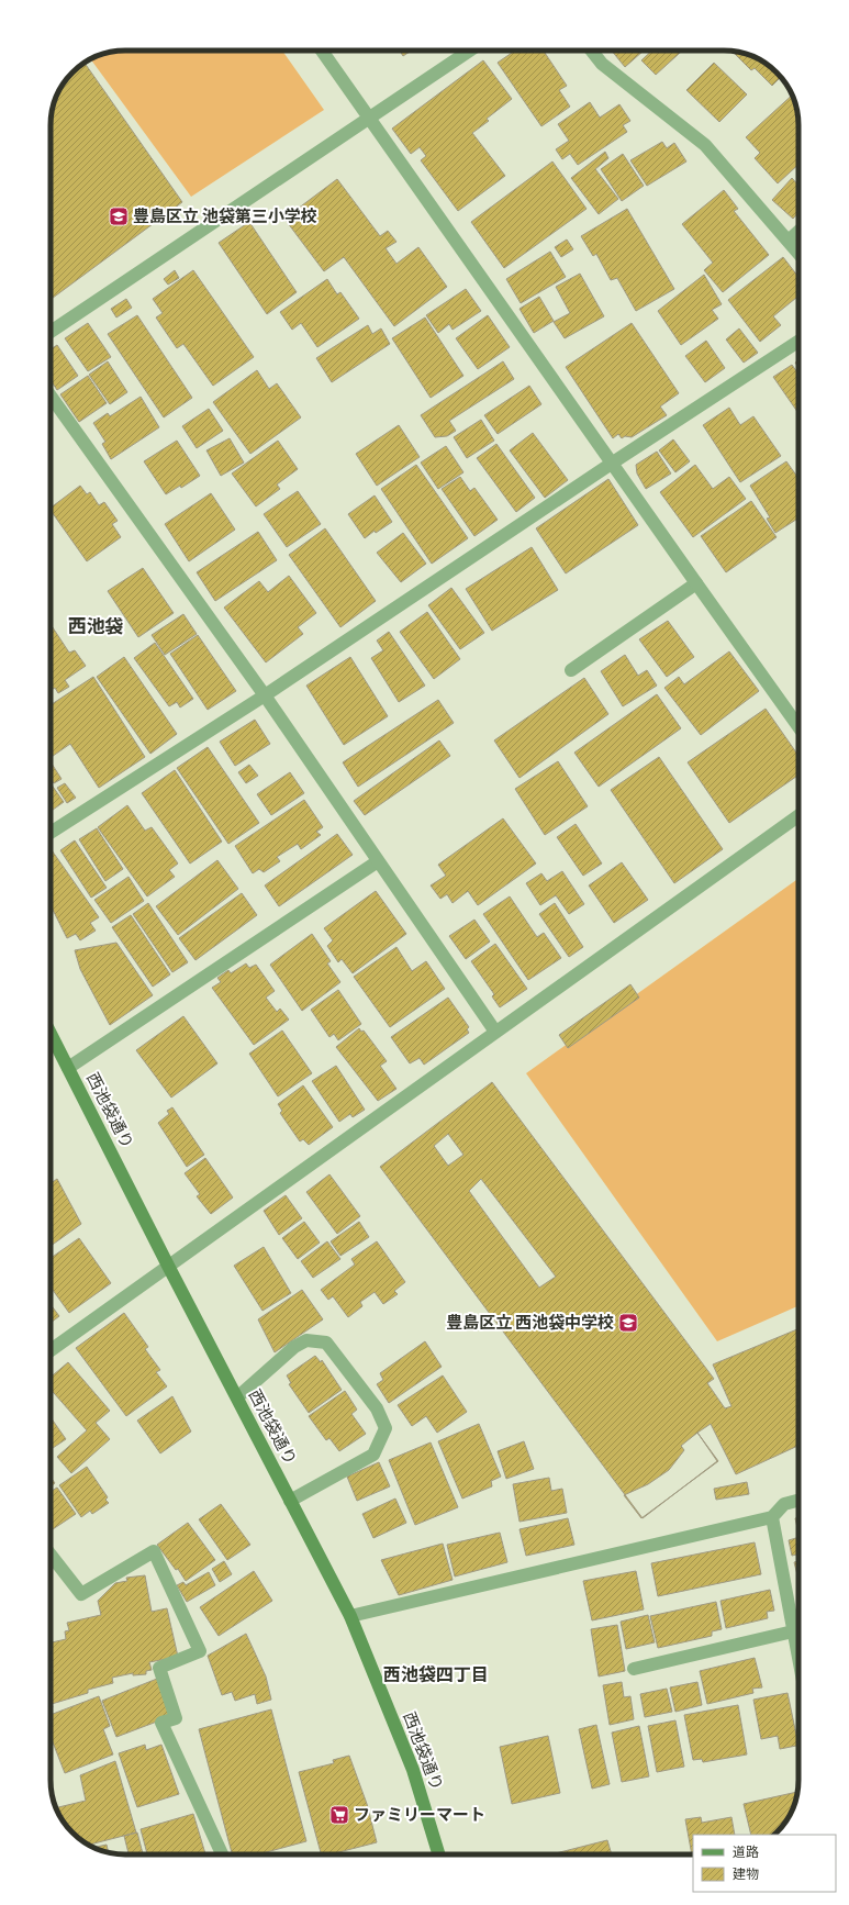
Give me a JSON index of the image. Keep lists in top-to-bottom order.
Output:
{
  "streets": {
    "main road": ["西池袋通り"]
  },
  "districts": ["西池袋", "西池袋四丁目"],
  "places": {
    "school or university": ["豊島区立 池袋第三小学校", "豊島区立 西池袋中学校"],
    "supermarket": ["ファミリーマート"]
  },
  "legend": ["道路", "建物"]
}
